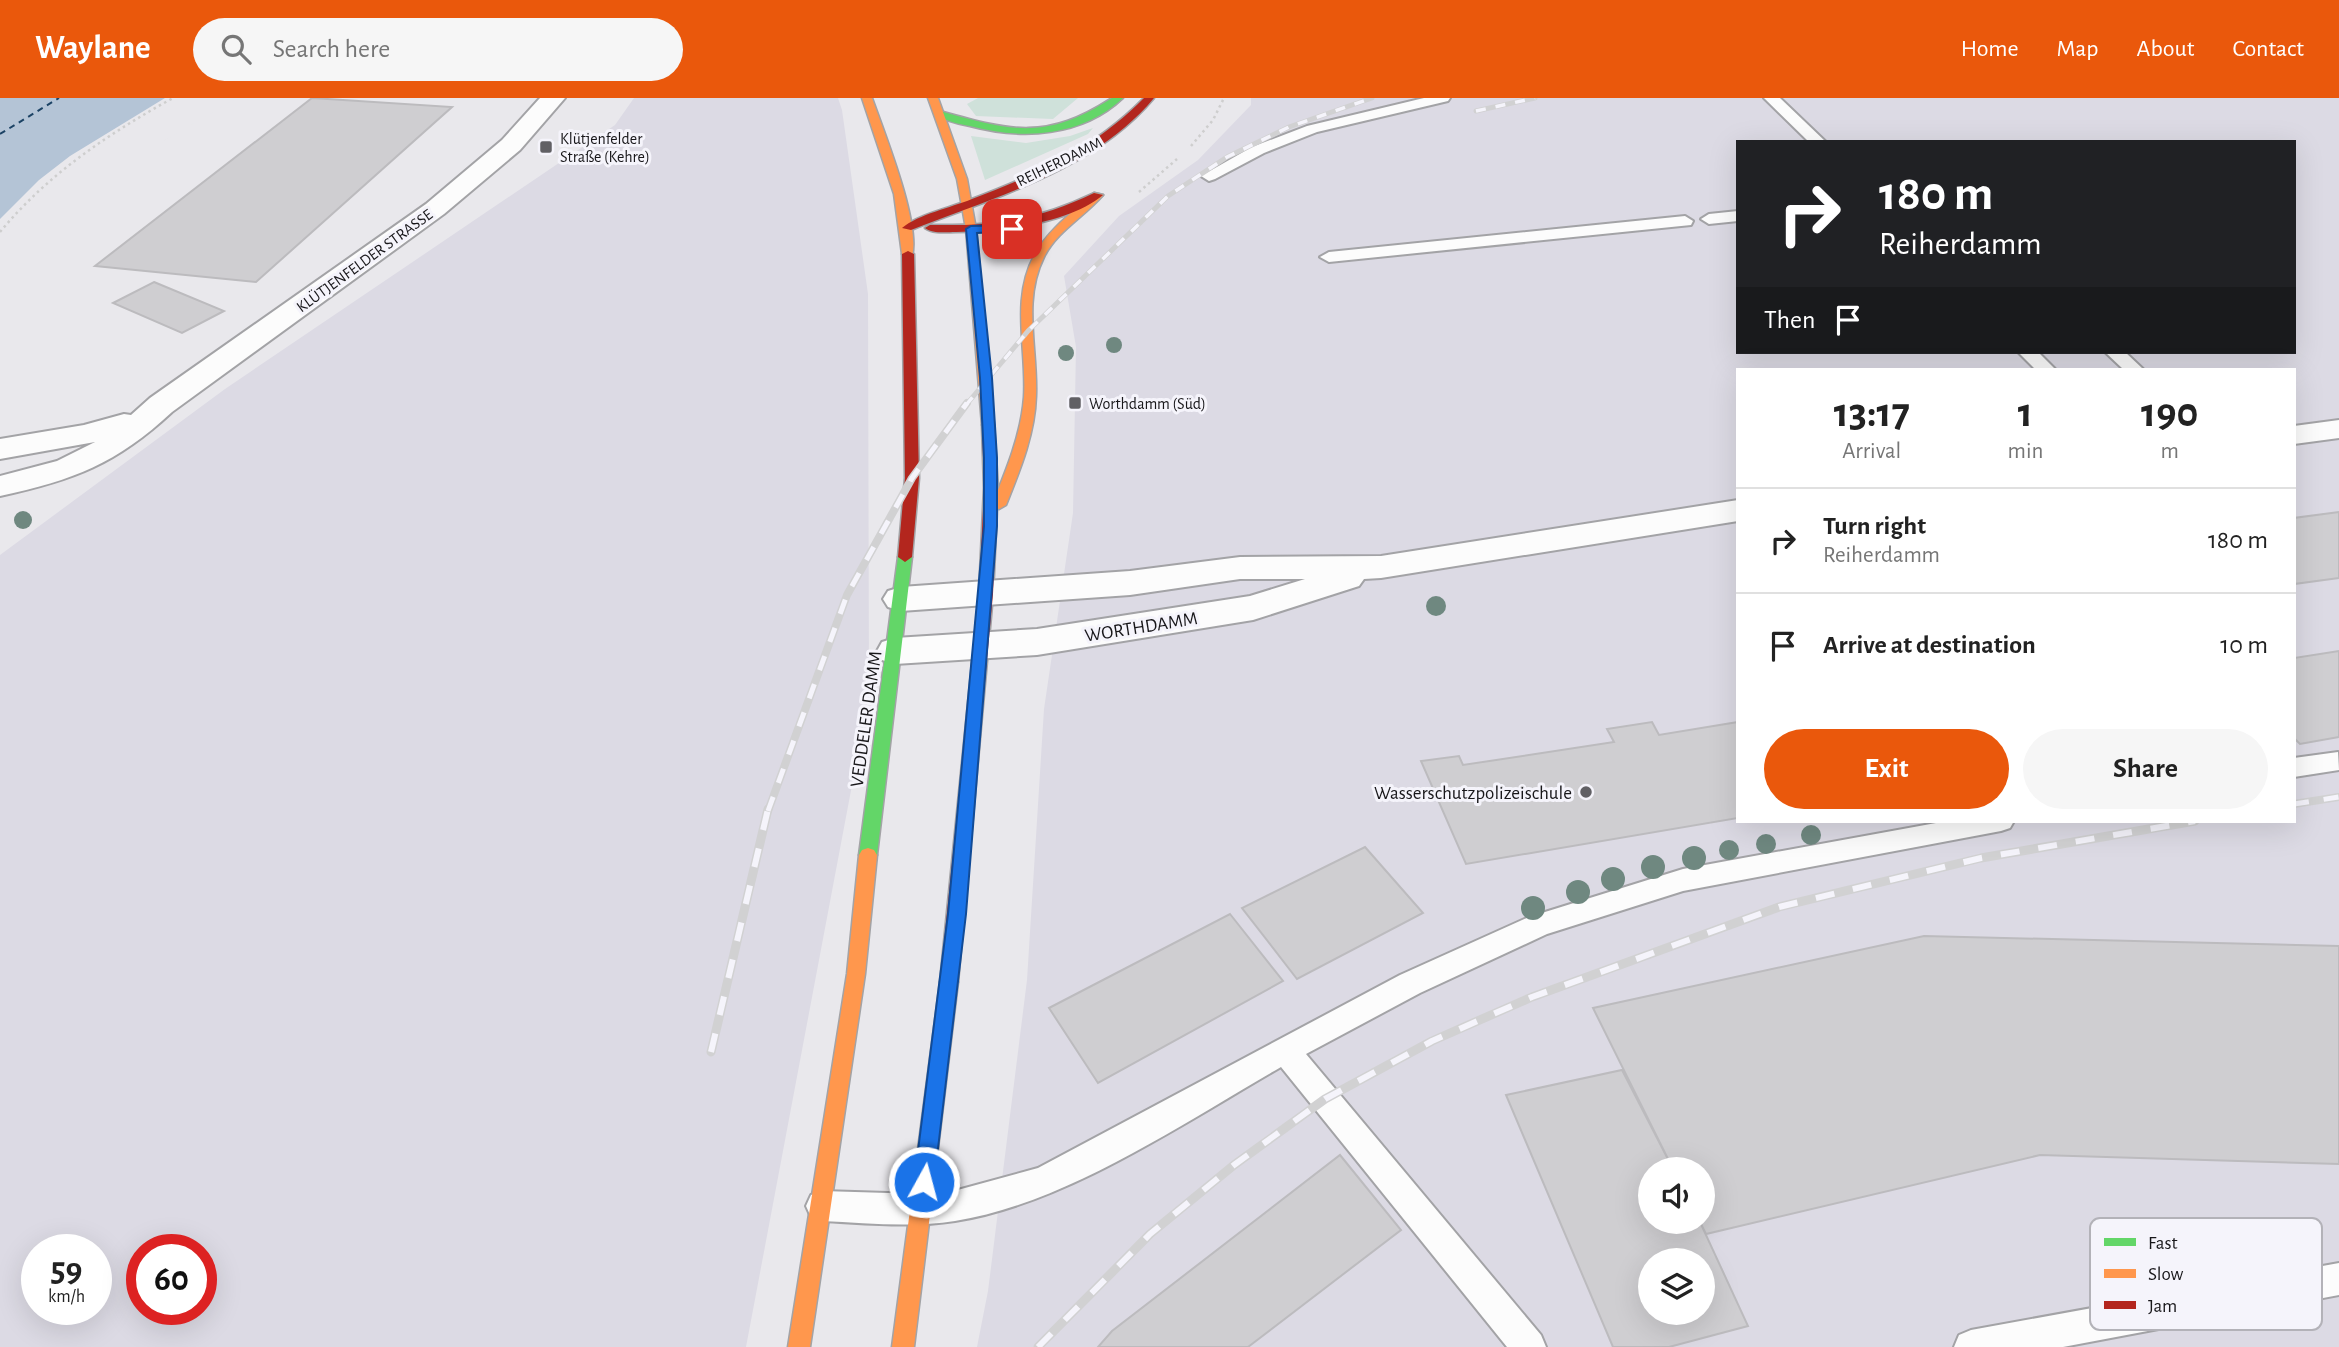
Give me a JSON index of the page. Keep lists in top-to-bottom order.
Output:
{
  "streets": {
    "main road": ["REIHERDAMM", "VEDDELER DAMM"],
    "street": ["KLÜTJENFELDER STRASSE", "WORTHDAMM"]
  },
  "crossings": [
    ["REIHERDAMM", "VEDDELER DAMM"],
    ["WORTHDAMM", "VEDDELER DAMM"]
  ],
  "places": {
    "transit": ["Klütjenfelder Straße (Kehre)", "Worthdamm (Süd)"],
    "other": ["Wasserschutzpolizeischule"]
  },
  "legend": ["Fast", "Slow", "Jam"],
  "page": {
    "header": "Waylane",
    "search": "Search here",
    "nav": [
      "Home",
      "Map",
      "About",
      "Contact"
    ],
    "turn": ["180 m", "Reiherdamm"],
    "then": "Then",
    "eta": [
      "13:17",
      "Arrival",
      "1",
      "min",
      "190",
      "m"
    ],
    "list": [
      {
        "name": "Turn right",
        "note": "Reiherdamm",
        "value": "180 m"
      },
      {
        "name": "Arrive at destination",
        "value": "10 m"
      }
    ],
    "buttons": ["Exit", "Share"],
    "speed": "59 km/h",
    "limit": "60"
  }
}
